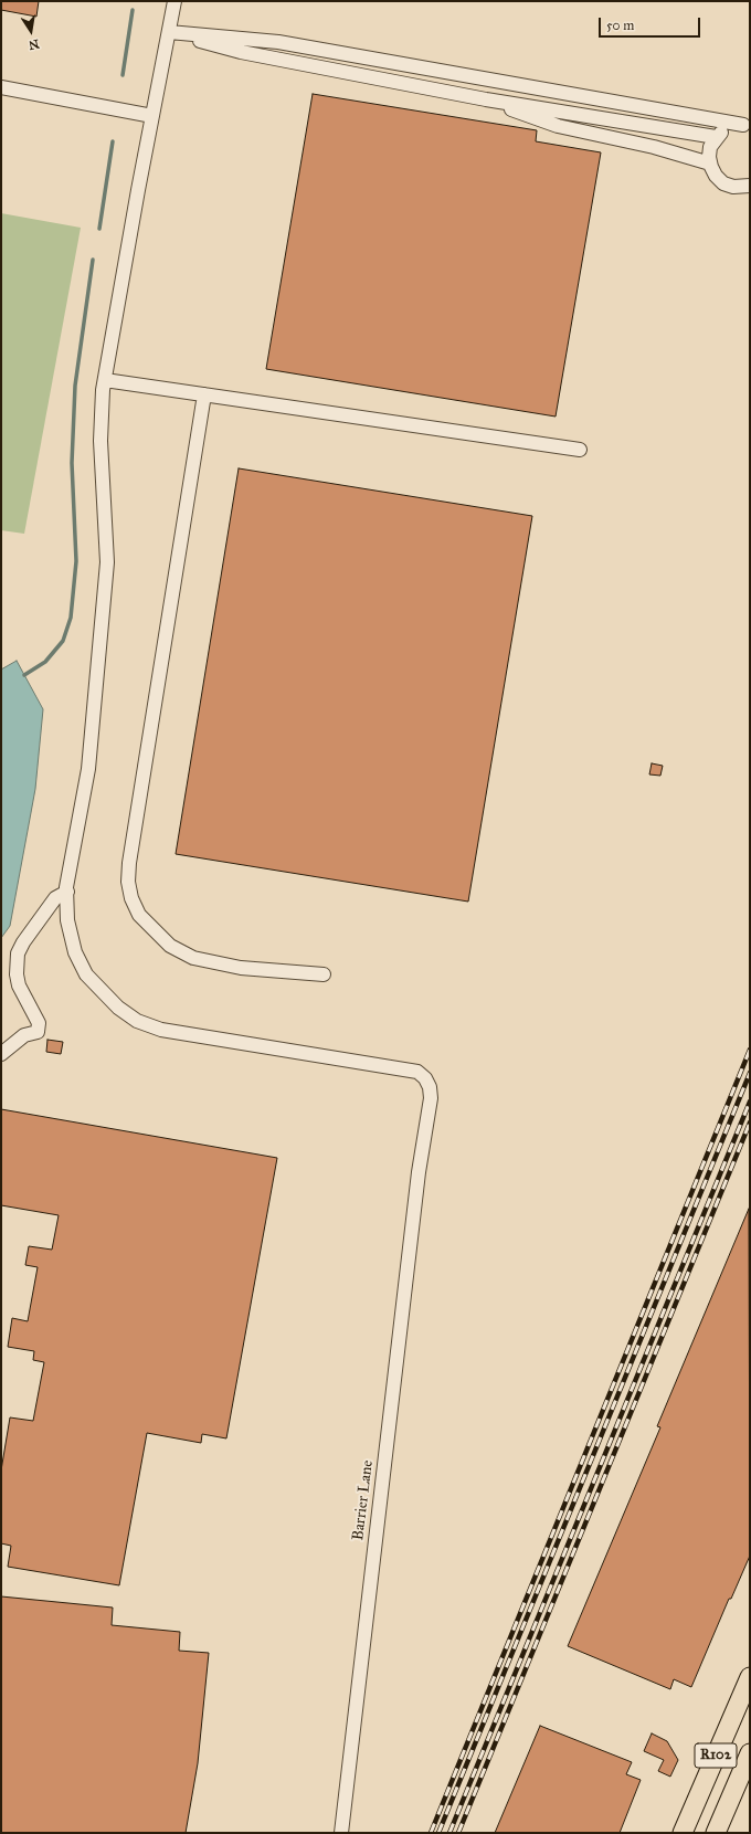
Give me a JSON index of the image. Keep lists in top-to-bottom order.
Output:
{
  "streets": {
    "highway": ["R102"],
    "street": ["Barrier Lane"]
  },
  "scale_bar": "50 m",
  "north": "bottom"
}
